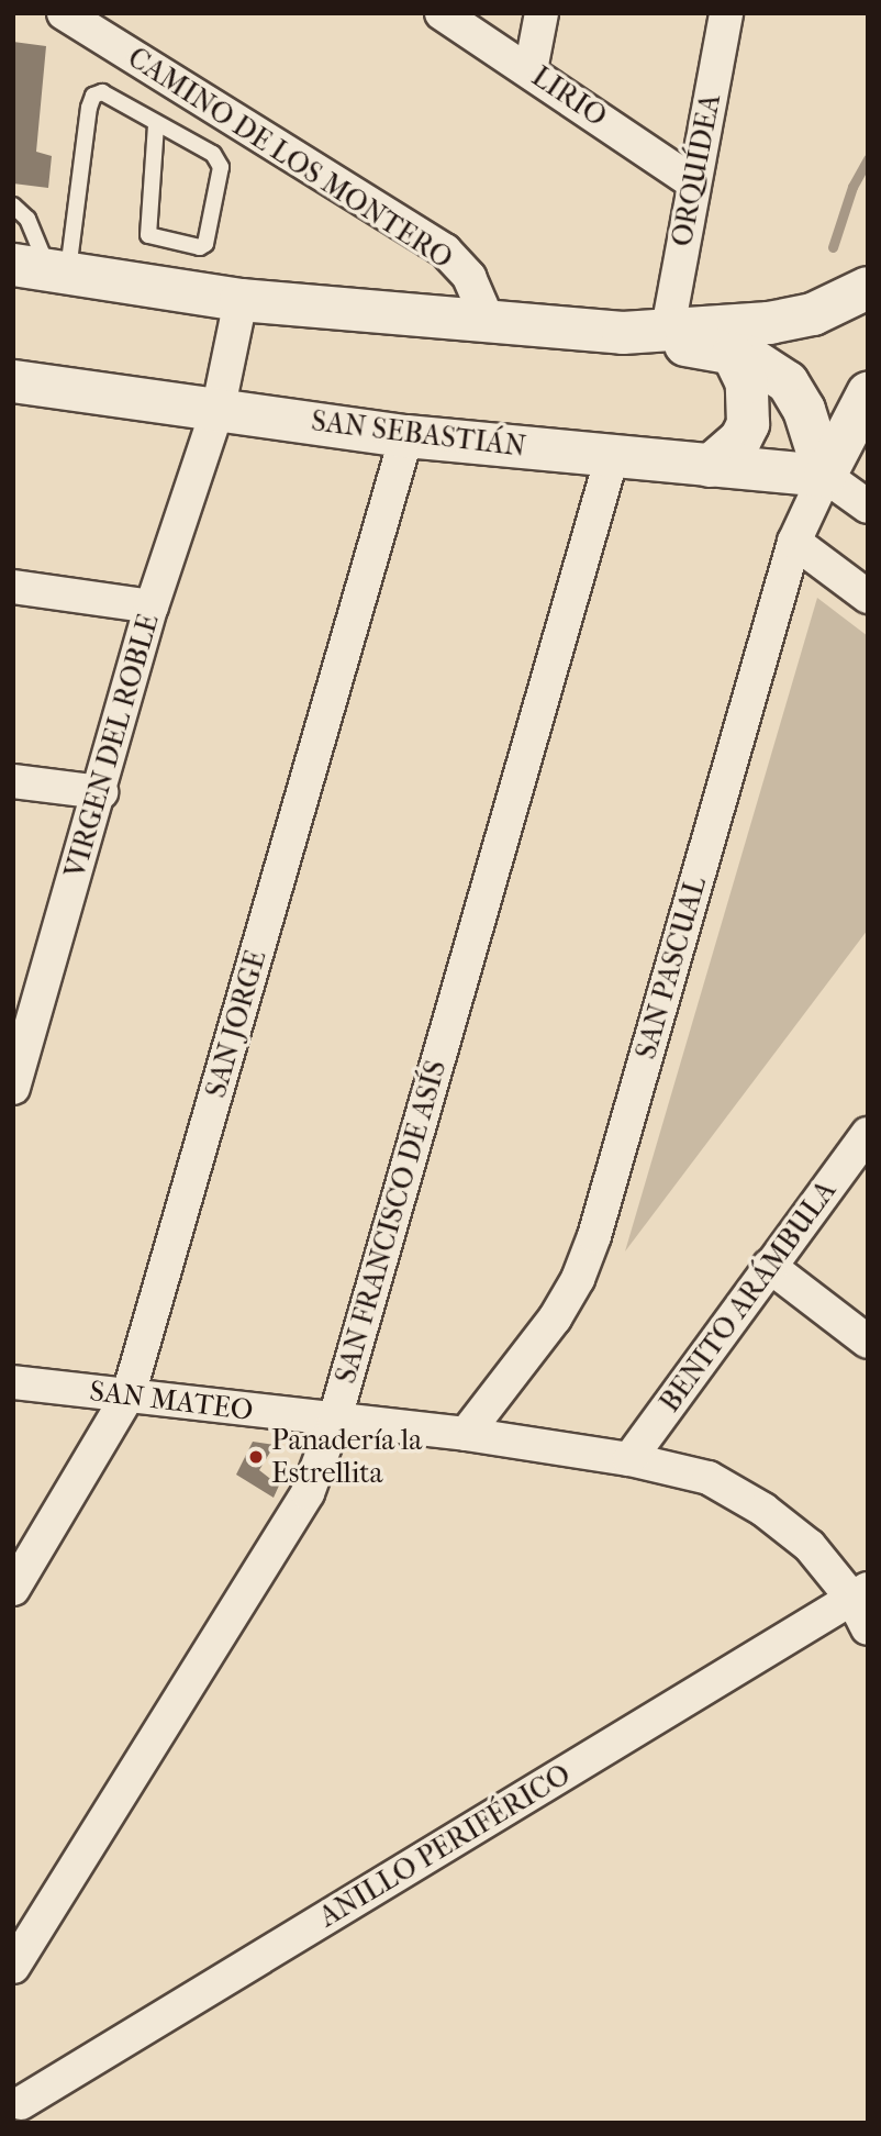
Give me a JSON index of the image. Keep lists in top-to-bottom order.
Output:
{
  "streets": {
    "main road": ["SAN SEBASTIÁN"],
    "street": [
      "LIRIO",
      "CAMINO DE LOS MONTERO",
      "ORQUÍDEA",
      "VIRGEN DEL ROBLE",
      "SAN PASCUAL",
      "SAN JORGE",
      "SAN FRANCISCO DE ASÍS",
      "BENITO ARÁMBULA",
      "SAN MATEO",
      "ANILLO PERIFÉRICO"
    ]
  },
  "crossings": [
    ["LIRIO", "ORQUÍDEA"],
    ["SAN SEBASTIÁN", "VIRGEN DEL ROBLE"],
    ["SAN SEBASTIÁN", "SAN PASCUAL"],
    ["SAN SEBASTIÁN", "SAN JORGE"],
    ["SAN SEBASTIÁN", "SAN FRANCISCO DE ASÍS"],
    ["SAN PASCUAL", "SAN MATEO"],
    ["SAN JORGE", "SAN MATEO"],
    ["SAN FRANCISCO DE ASÍS", "SAN MATEO"],
    ["BENITO ARÁMBULA", "SAN MATEO"],
    ["SAN MATEO", "ANILLO PERIFÉRICO"]
  ],
  "places": ["Panadería la Estrellita"]
}
